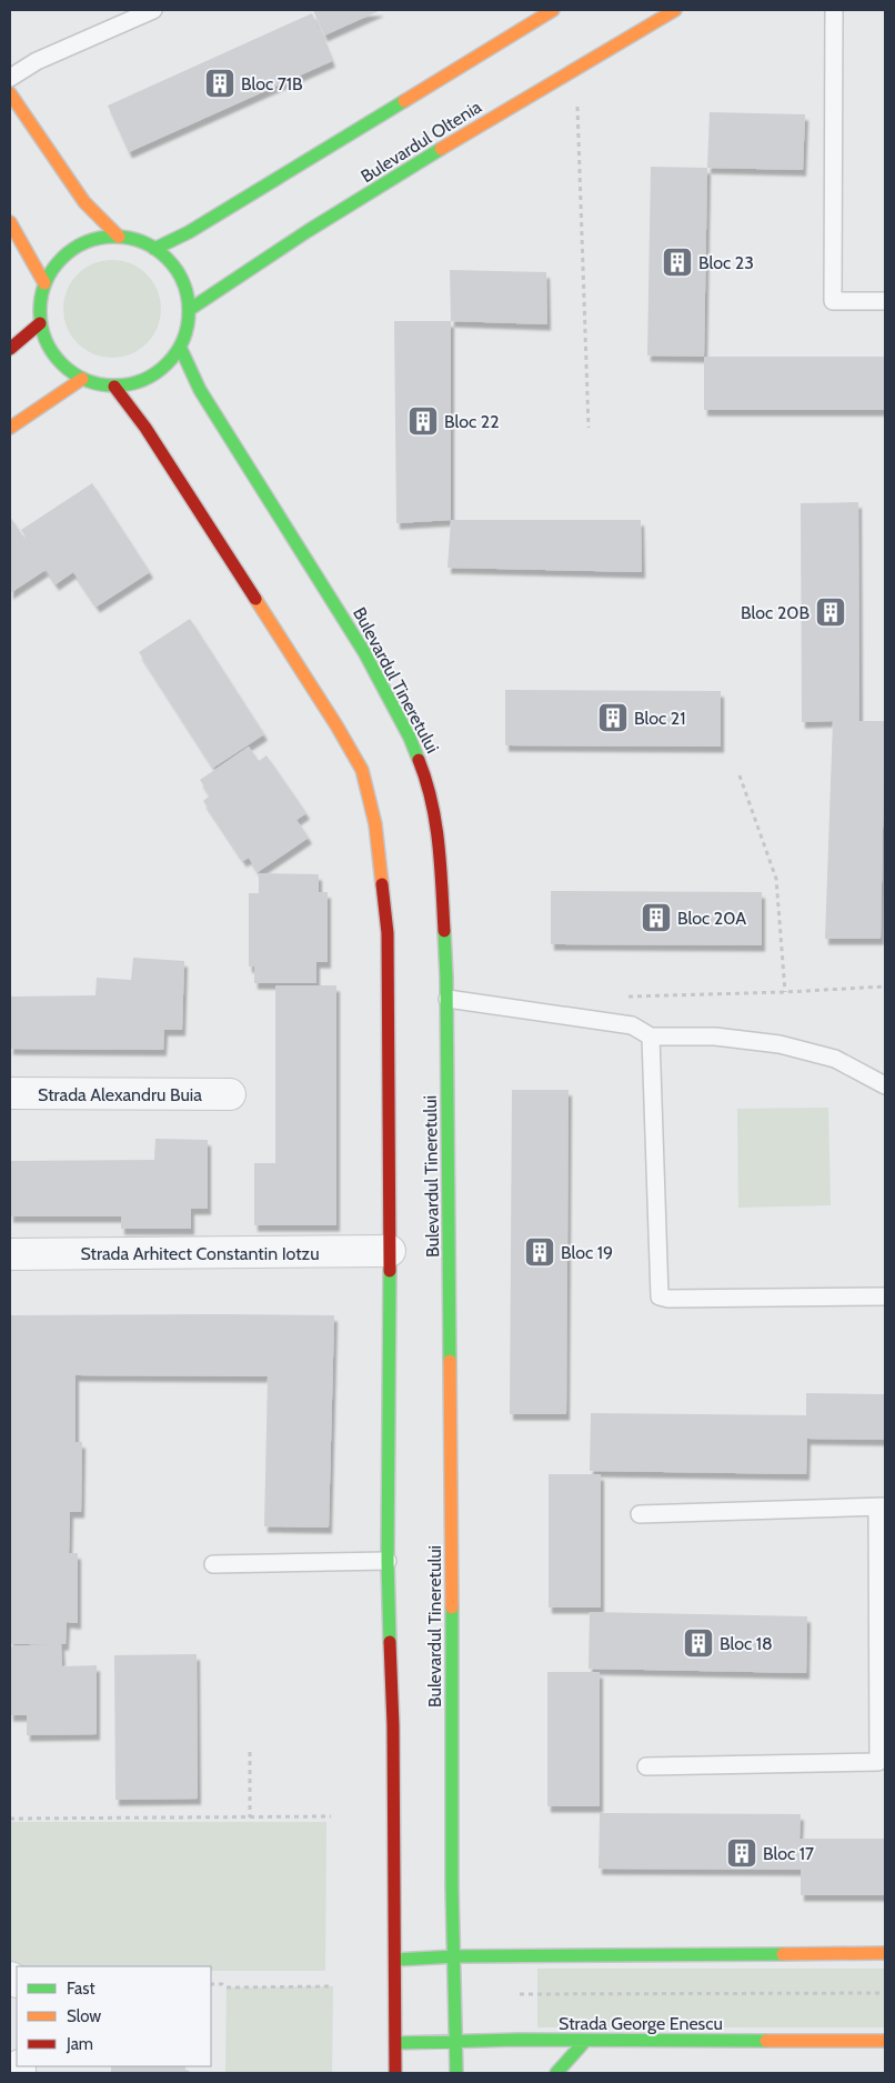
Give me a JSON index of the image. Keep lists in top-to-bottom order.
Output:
{
  "streets": {
    "main road": ["Bulevardul Oltenia", "Bulevardul Tineretului", "Strada George Enescu"],
    "street": ["Strada Alexandru Buia", "Strada Arhitect Constantin Iotzu"]
  },
  "crossings": [
    ["Bulevardul Oltenia", "Bulevardul Tineretului"],
    ["Bulevardul Tineretului", "Strada George Enescu"]
  ],
  "places": {
    "building": [
      "Bloc 71B",
      "Bloc 23",
      "Bloc 22",
      "Bloc 20B",
      "Bloc 21",
      "Bloc 20A",
      "Bloc 19",
      "Bloc 18",
      "Bloc 17"
    ]
  },
  "legend": ["Fast", "Slow", "Jam"]
}
